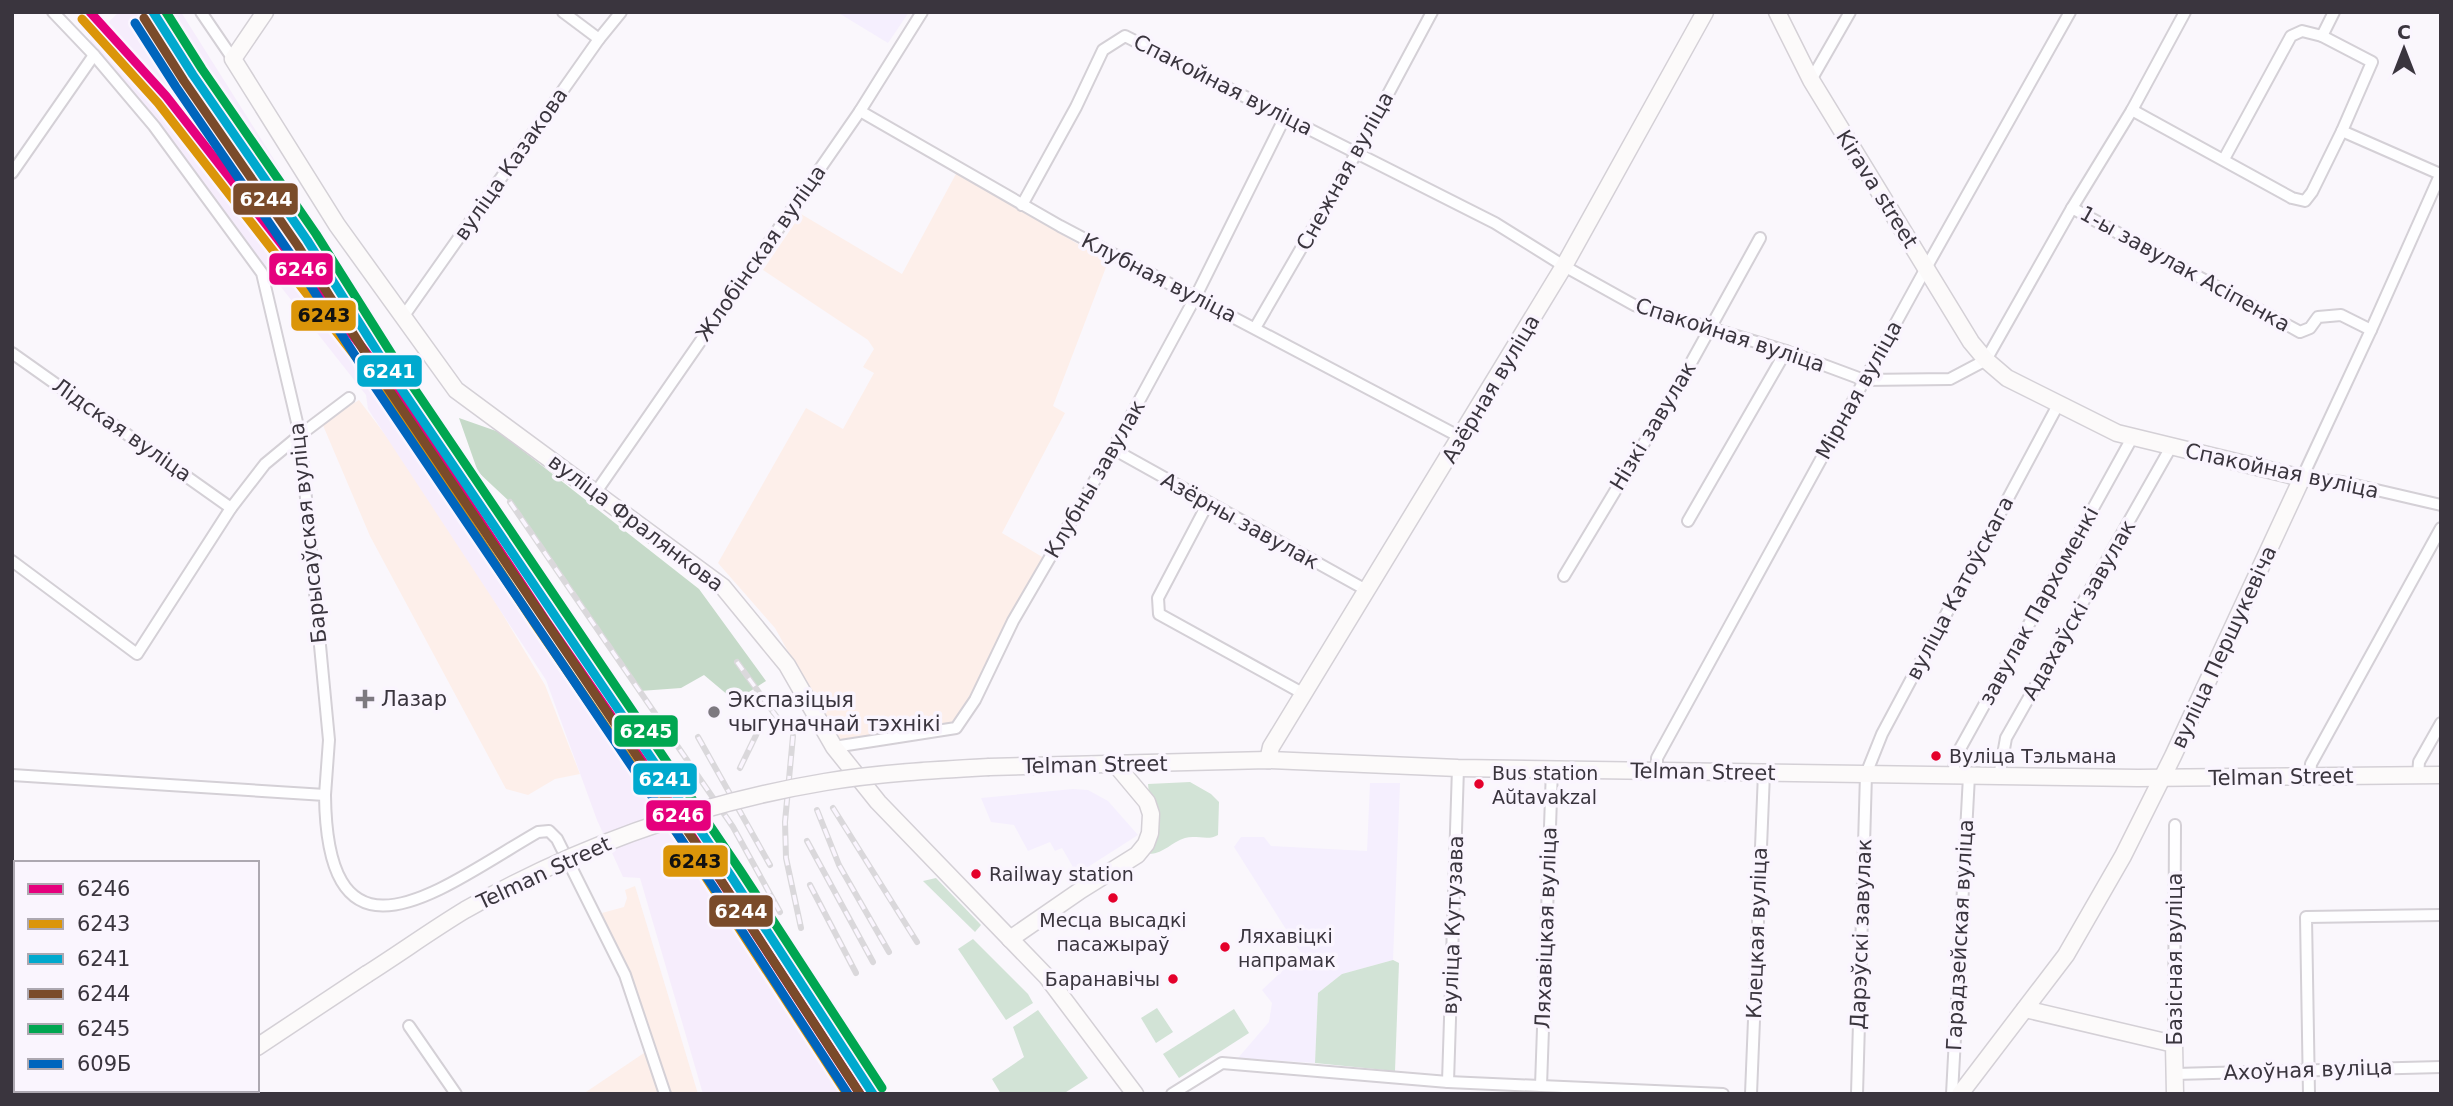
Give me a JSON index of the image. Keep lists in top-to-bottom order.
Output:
{
  "streets": {
    "main road": [
      "Спакойная вуліца",
      "Kirava street",
      "Азёрная вуліца",
      "вуліца Фралянкова",
      "вуліца Першукевіча",
      "Telman Street",
      "Базісная вуліца"
    ],
    "street": [
      "вуліца Казакова",
      "Снежная вуліца",
      "Жлобінская вуліца",
      "1-ы завулак Асіпенка",
      "Клубная вуліца",
      "Мірная вуліца",
      "Нізкі завулак",
      "Лідская вуліца",
      "Клубны завулак",
      "Азёрны завулак",
      "Барысаўская вуліца",
      "вуліца Катоўскага",
      "завулак Пархоменкі",
      "Адахаўскі завулак",
      "вуліца Кутузава",
      "Ляхавіцкая вуліца",
      "Клецкая вуліца",
      "Дарэўскі завулак",
      "Гарадзейская вуліца",
      "Ахоўная вуліца"
    ]
  },
  "crossings": [
    ["Спакойная вуліца", "Снежная вуліца"],
    ["Спакойная вуліца", "Kirava street"],
    ["Спакойная вуліца", "Клубная вуліца"],
    ["Спакойная вуліца", "Азёрная вуліца"],
    ["Спакойная вуліца", "Мірная вуліца"],
    ["Спакойная вуліца", "Нізкі завулак"],
    ["Спакойная вуліца", "Клубны завулак"],
    ["Спакойная вуліца", "вуліца Катоўскага"],
    ["Спакойная вуліца", "завулак Пархоменкі"],
    ["Спакойная вуліца", "Адахаўскі завулак"],
    ["Спакойная вуліца", "вуліца Першукевіча"],
    ["вуліца Казакова", "вуліца Фралянкова"],
    ["Снежная вуліца", "Клубная вуліца"],
    ["Kirava street", "Мірная вуліца"],
    ["Жлобінская вуліца", "Клубная вуліца"],
    ["Жлобінская вуліца", "вуліца Фралянкова"],
    ["1-ы завулак Асіпенка", "вуліца Першукевіча"],
    ["Клубная вуліца", "Азёрная вуліца"],
    ["Клубная вуліца", "Клубны завулак"],
    ["Азёрная вуліца", "Азёрны завулак"],
    ["Азёрная вуліца", "Telman Street"],
    ["Мірная вуліца", "Telman Street"],
    ["Клубны завулак", "Азёрны завулак"],
    ["Клубны завулак", "вуліца Фралянкова"],
    ["вуліца Катоўскага", "Telman Street"],
    ["вуліца Катоўскага", "Дарэўскі завулак"],
    ["завулак Пархоменкі", "Telman Street"],
    ["завулак Пархоменкі", "Гарадзейская вуліца"],
    ["Адахаўскі завулак", "Telman Street"],
    ["вуліца Першукевіча", "Telman Street"],
    ["Telman Street", "вуліца Кутузава"],
    ["Telman Street", "Ляхавіцкая вуліца"],
    ["Telman Street", "Клецкая вуліца"],
    ["Telman Street", "Дарэўскі завулак"],
    ["Telman Street", "Гарадзейская вуліца"],
    ["Базісная вуліца", "Ахоўная вуліца"]
  ],
  "places": {
    "health": ["Лазар"],
    "other": [
      "Экспазіцыя чыгуначнай тэхнікі",
      "Вуліца Тэльмана",
      "Bus station Aŭtavakzal",
      "Railway station",
      "Месца высадкі пасажыраў",
      "Ляхавіцкі напрамак",
      "Баранавічы"
    ]
  },
  "lines": [
    "transit line 6246",
    "transit line 6241",
    "transit line 6245",
    "transit line 6244",
    "transit line 6243",
    "transit line 609Б"
  ],
  "legend": [
    "6246",
    "6243",
    "6241",
    "6244",
    "6245",
    "609Б"
  ],
  "north": "top"
}
